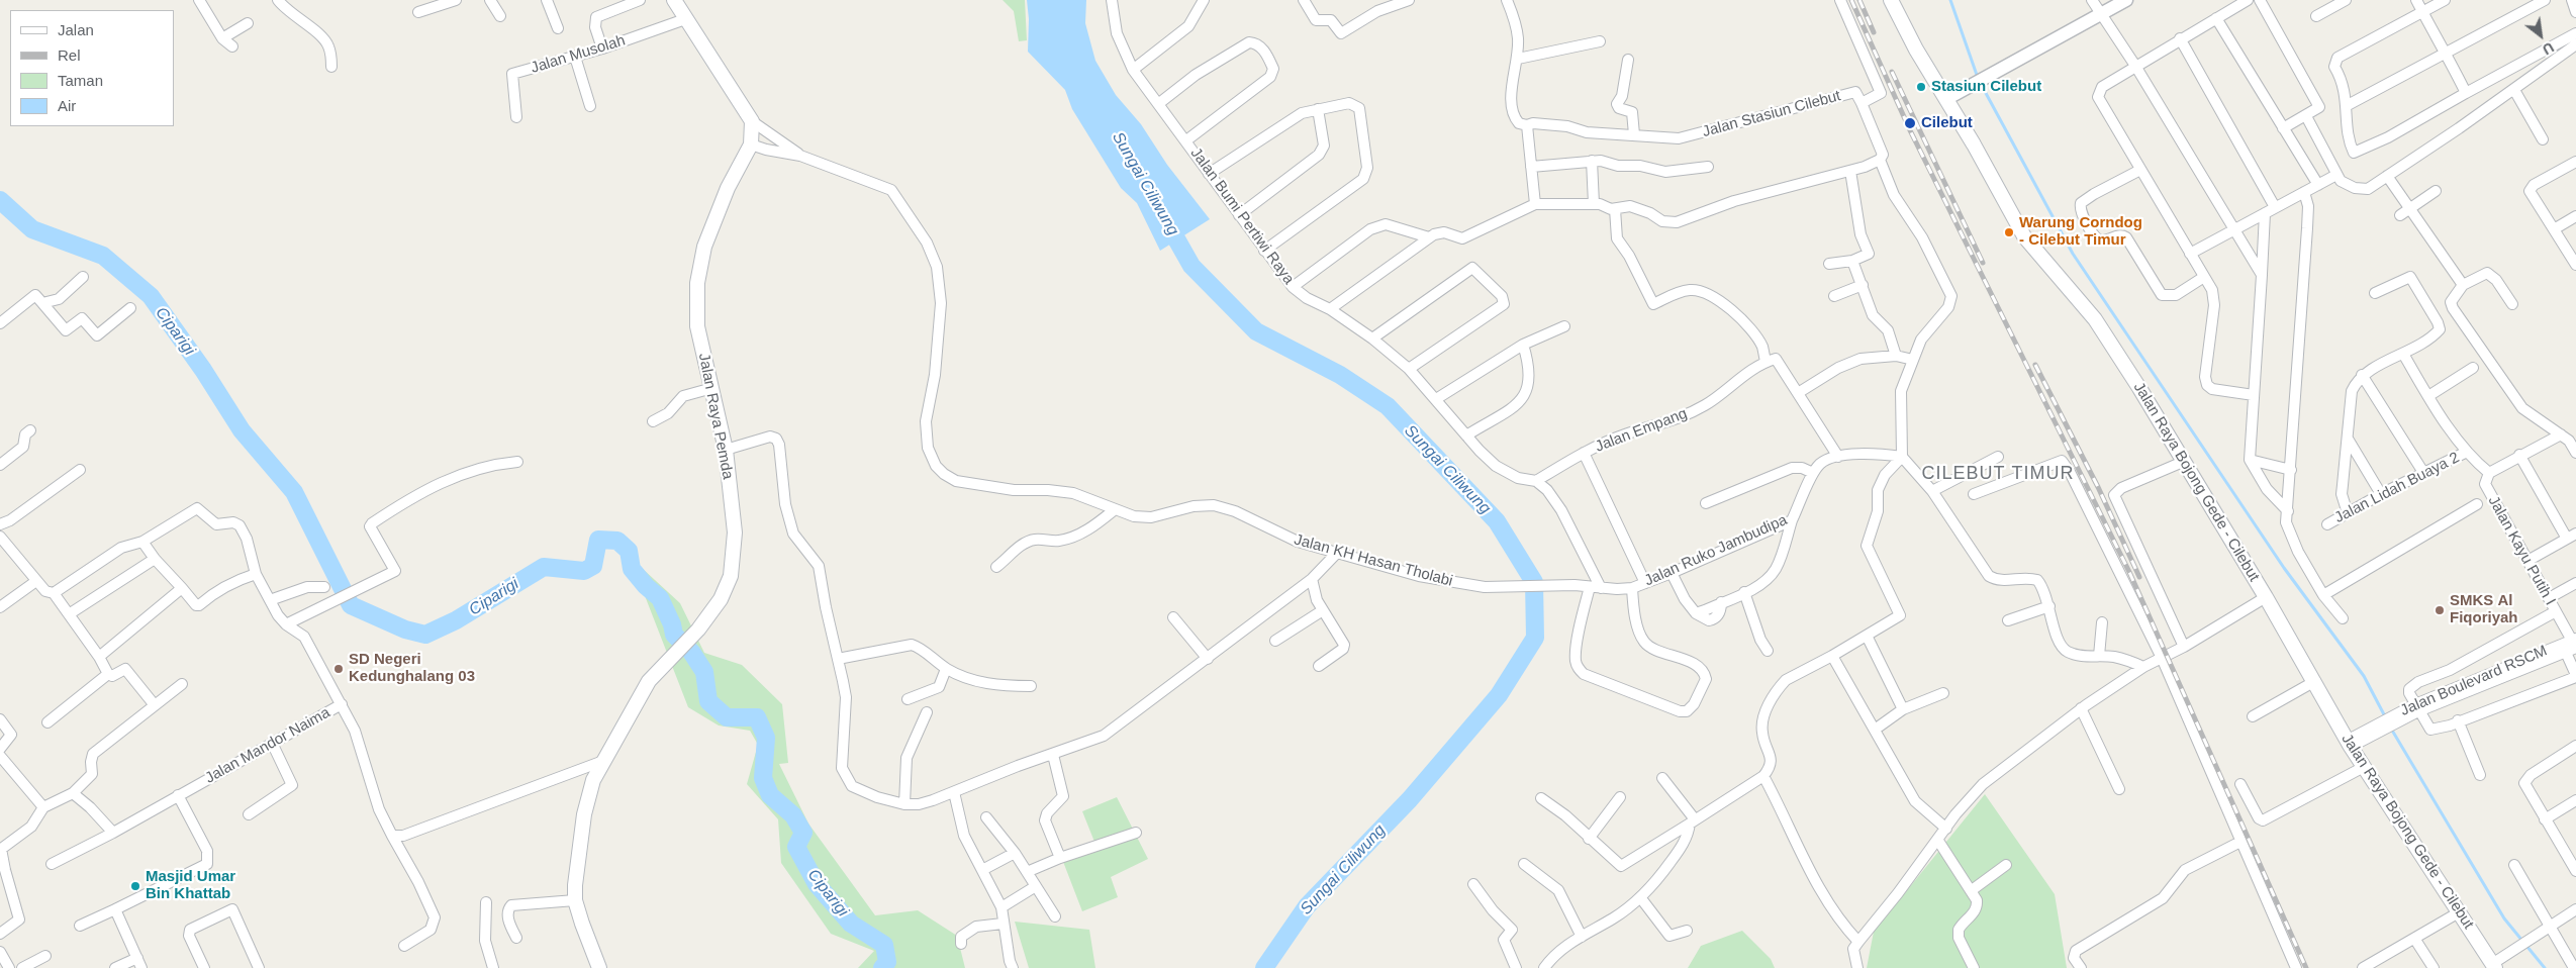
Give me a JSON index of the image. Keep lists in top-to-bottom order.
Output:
{
  "streets": {
    "main road": ["Jalan Raya Pemda", "Jalan Raya Bojong Gede - Cilebut"],
    "street": [
      "Jalan Musolah",
      "Jalan Stasiun Cilebut",
      "Jalan Bumi Pertiwi Raya",
      "Jalan Empang",
      "Jalan Lidah Buaya 2",
      "Jalan Ruko Jambudipa",
      "Jalan Kayu Putih I",
      "Jalan KH Hasan Tholabi",
      "Jalan Boulevard RSCM",
      "Jalan Mandor Naima"
    ]
  },
  "crossings": [
    ["Jalan Bumi Pertiwi Raya", "Jalan Empang"],
    ["Jalan Bumi Pertiwi Raya", "Jalan Ruko Jambudipa"],
    ["Jalan Raya Pemda", "Jalan KH Hasan Tholabi"],
    ["Jalan Raya Bojong Gede - Cilebut", "Jalan Boulevard RSCM"],
    ["Jalan Ruko Jambudipa", "Jalan KH Hasan Tholabi"],
    ["Jalan Kayu Putih I", "Jalan Boulevard RSCM"]
  ],
  "districts": ["CILEBUT TIMUR"],
  "water": ["Sungai Ciliwung", "Ciparigi"],
  "places": [
    "Stasiun Cilebut",
    "Cilebut",
    "Warung Corndog - Cilebut Timur",
    "SMKS Al Fiqoriyah",
    "SD Negeri Kedunghalang 03",
    "Masjid Umar Bin Khattab"
  ],
  "legend": [
    "Jalan",
    "Rel",
    "Taman",
    "Air"
  ],
  "north": "bottom right"
}
